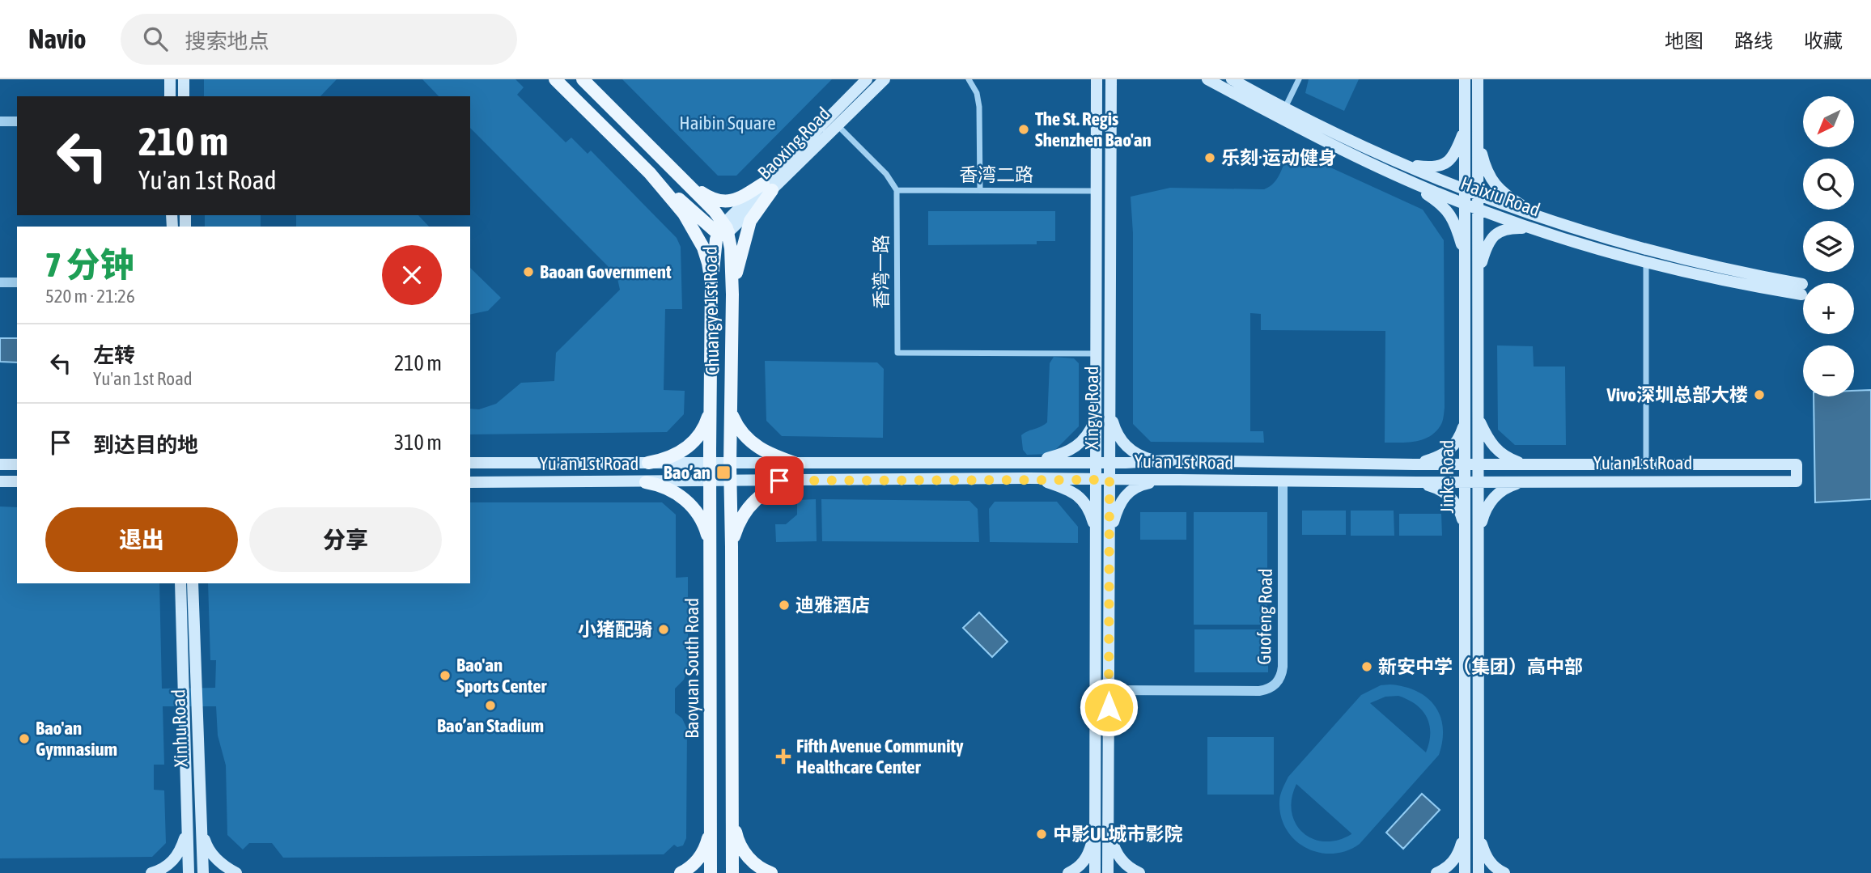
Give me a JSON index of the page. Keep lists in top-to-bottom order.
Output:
{
  "streets": {
    "main road": [
      "Baoxing Road",
      "Haixiu Road",
      "Chuangye 1st Road",
      "Xingye Road",
      "Yu'an 1st Road",
      "Jinke Road",
      "Baoyuan South Road",
      "Xinhu Road"
    ],
    "street": ["香湾二路", "香湾一路", "Guofeng Road"]
  },
  "crossings": [
    ["Baoxing Road", "Chuangye 1st Road"],
    ["香湾二路", "香湾一路"],
    ["香湾二路", "Xingye Road"],
    ["Haixiu Road", "Jinke Road"],
    ["香湾一路", "Xingye Road"],
    ["Chuangye 1st Road", "Yu'an 1st Road"],
    ["Chuangye 1st Road", "Baoyuan South Road"],
    ["Xingye Road", "Yu'an 1st Road"],
    ["Xingye Road", "Guofeng Road"],
    ["Yu'an 1st Road", "Jinke Road"],
    ["Yu'an 1st Road", "Guofeng Road"],
    ["Yu'an 1st Road", "Baoyuan South Road"]
  ],
  "parks": ["Haibin Square"],
  "places": {
    "other": [
      "The St. Regis Shenzhen Bao'an",
      "乐刻·运动健身",
      "Baoan Government",
      "Vivo深圳总部大楼",
      "迪雅酒店",
      "小猪配骑",
      "新安中学（集团）高中部",
      "Bao'an Sports Center",
      "Bao’an Stadium",
      "Bao'an Gymnasium",
      "中影UL城市影院"
    ],
    "transit": ["Bao’an"],
    "health": ["Fifth Avenue Community Healthcare Center"]
  },
  "north": "bottom left",
  "page": {
    "header": "Navio",
    "search": "搜索地点",
    "nav": ["地图", "路线", "收藏"],
    "map_buttons": ["+", "−"],
    "turn": ["210 m", "Yu'an 1st Road"],
    "heading": ["7 分钟", "520 m · 21:26"],
    "list": [
      {
        "name": "左转",
        "note": "Yu'an 1st Road",
        "value": "210 m"
      },
      {
        "name": "到达目的地",
        "value": "310 m"
      }
    ],
    "buttons": ["退出", "分享"]
  }
}
